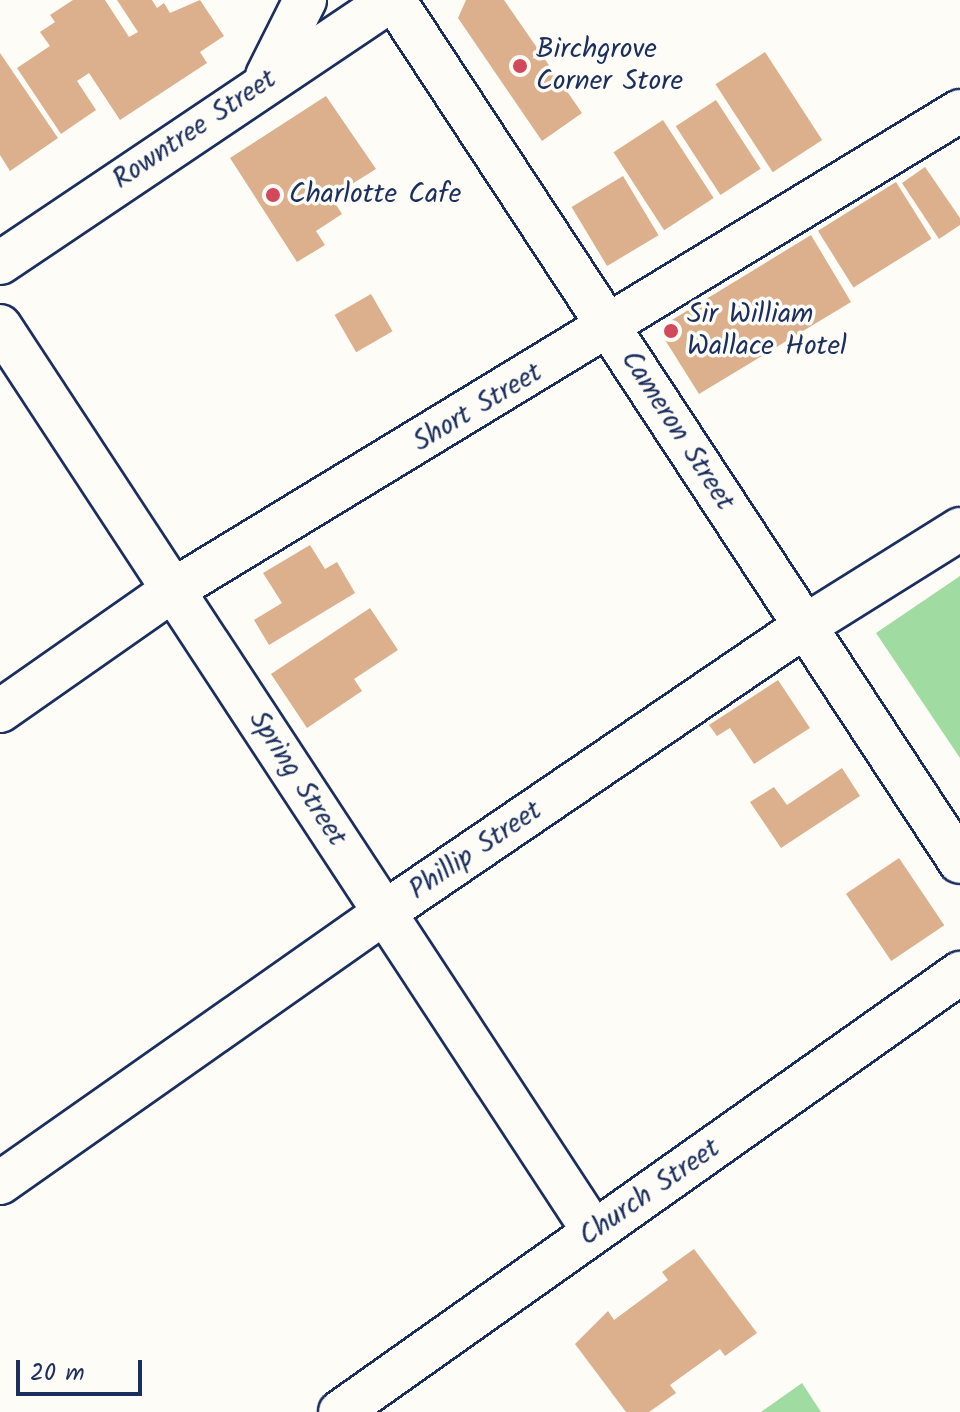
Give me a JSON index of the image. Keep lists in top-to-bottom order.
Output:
{
  "streets": {
    "street": [
      "Rowntree Street",
      "Short Street",
      "Cameron Street",
      "Spring Street",
      "Phillip Street",
      "Church Street"
    ]
  },
  "crossings": [
    ["Rowntree Street", "Cameron Street"],
    ["Short Street", "Cameron Street"],
    ["Short Street", "Spring Street"],
    ["Cameron Street", "Phillip Street"],
    ["Spring Street", "Phillip Street"],
    ["Spring Street", "Church Street"]
  ],
  "places": ["Birchgrove Corner Store", "Charlotte Cafe", "Sir William Wallace Hotel"],
  "scale_bar": "20 m"
}
